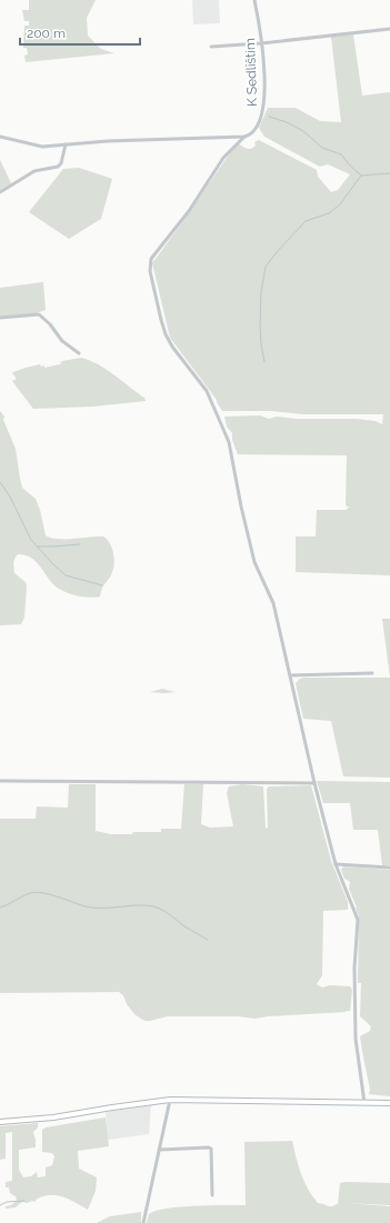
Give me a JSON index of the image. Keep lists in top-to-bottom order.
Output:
{
  "streets": {
    "street": ["K Sedlištím"]
  },
  "scale_bar": "200 m"
}
